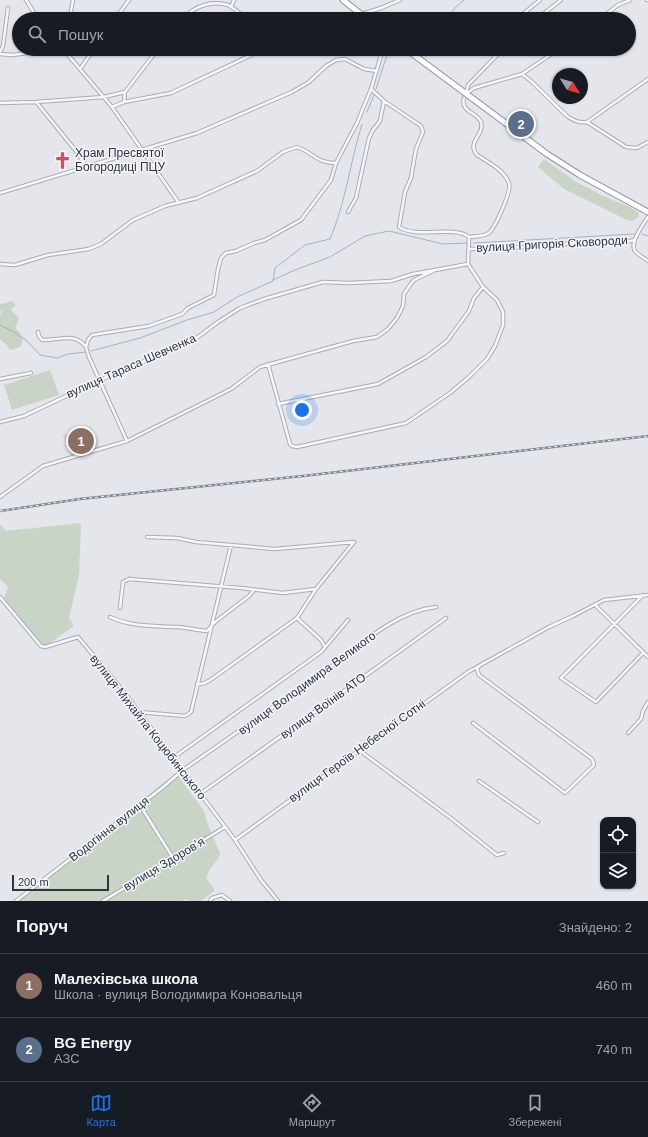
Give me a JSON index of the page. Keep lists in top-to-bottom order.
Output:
{
  "streets": {
    "street": [
      "вулиця Григорія Сковороди",
      "вулиця Тараса Шевченка",
      "вулиця Володимира Великого",
      "вулиця Воїнів АТО",
      "вулиця Михайла Коцюбинського",
      "вулиця Героїв Небесної Сотні",
      "Водогінна вулиця",
      "вулиця Здоровʼя"
    ]
  },
  "crossings": [
    ["вулиця Володимира Великого", "вулиця Михайла Коцюбинського"],
    ["вулиця Володимира Великого", "Водогінна вулиця"],
    ["вулиця Воїнів АТО", "вулиця Михайла Коцюбинського"],
    ["вулиця Михайла Коцюбинського", "вулиця Героїв Небесної Сотні"],
    ["вулиця Михайла Коцюбинського", "Водогінна вулиця"],
    ["вулиця Михайла Коцюбинського", "вулиця Здоровʼя"]
  ],
  "places": {
    "church": ["Храм Пресвятої Богородиці ПЦУ"]
  },
  "scale_bar": "200 m",
  "north": "bottom right",
  "page": {
    "search": "Пошук",
    "pins": ["2", "1"],
    "scale": "200 m",
    "heading": ["Поруч", "Знайдено: 2"],
    "list": [
      {
        "mark": "1",
        "name": "Малехівська школа",
        "note": "Школа · вулиця Володимира Коновальця",
        "value": "460 m"
      },
      {
        "mark": "2",
        "name": "BG Energy",
        "note": "АЗС",
        "value": "740 m"
      }
    ],
    "nav": ["Карта", "Маршрут", "Збережені"]
  }
}
